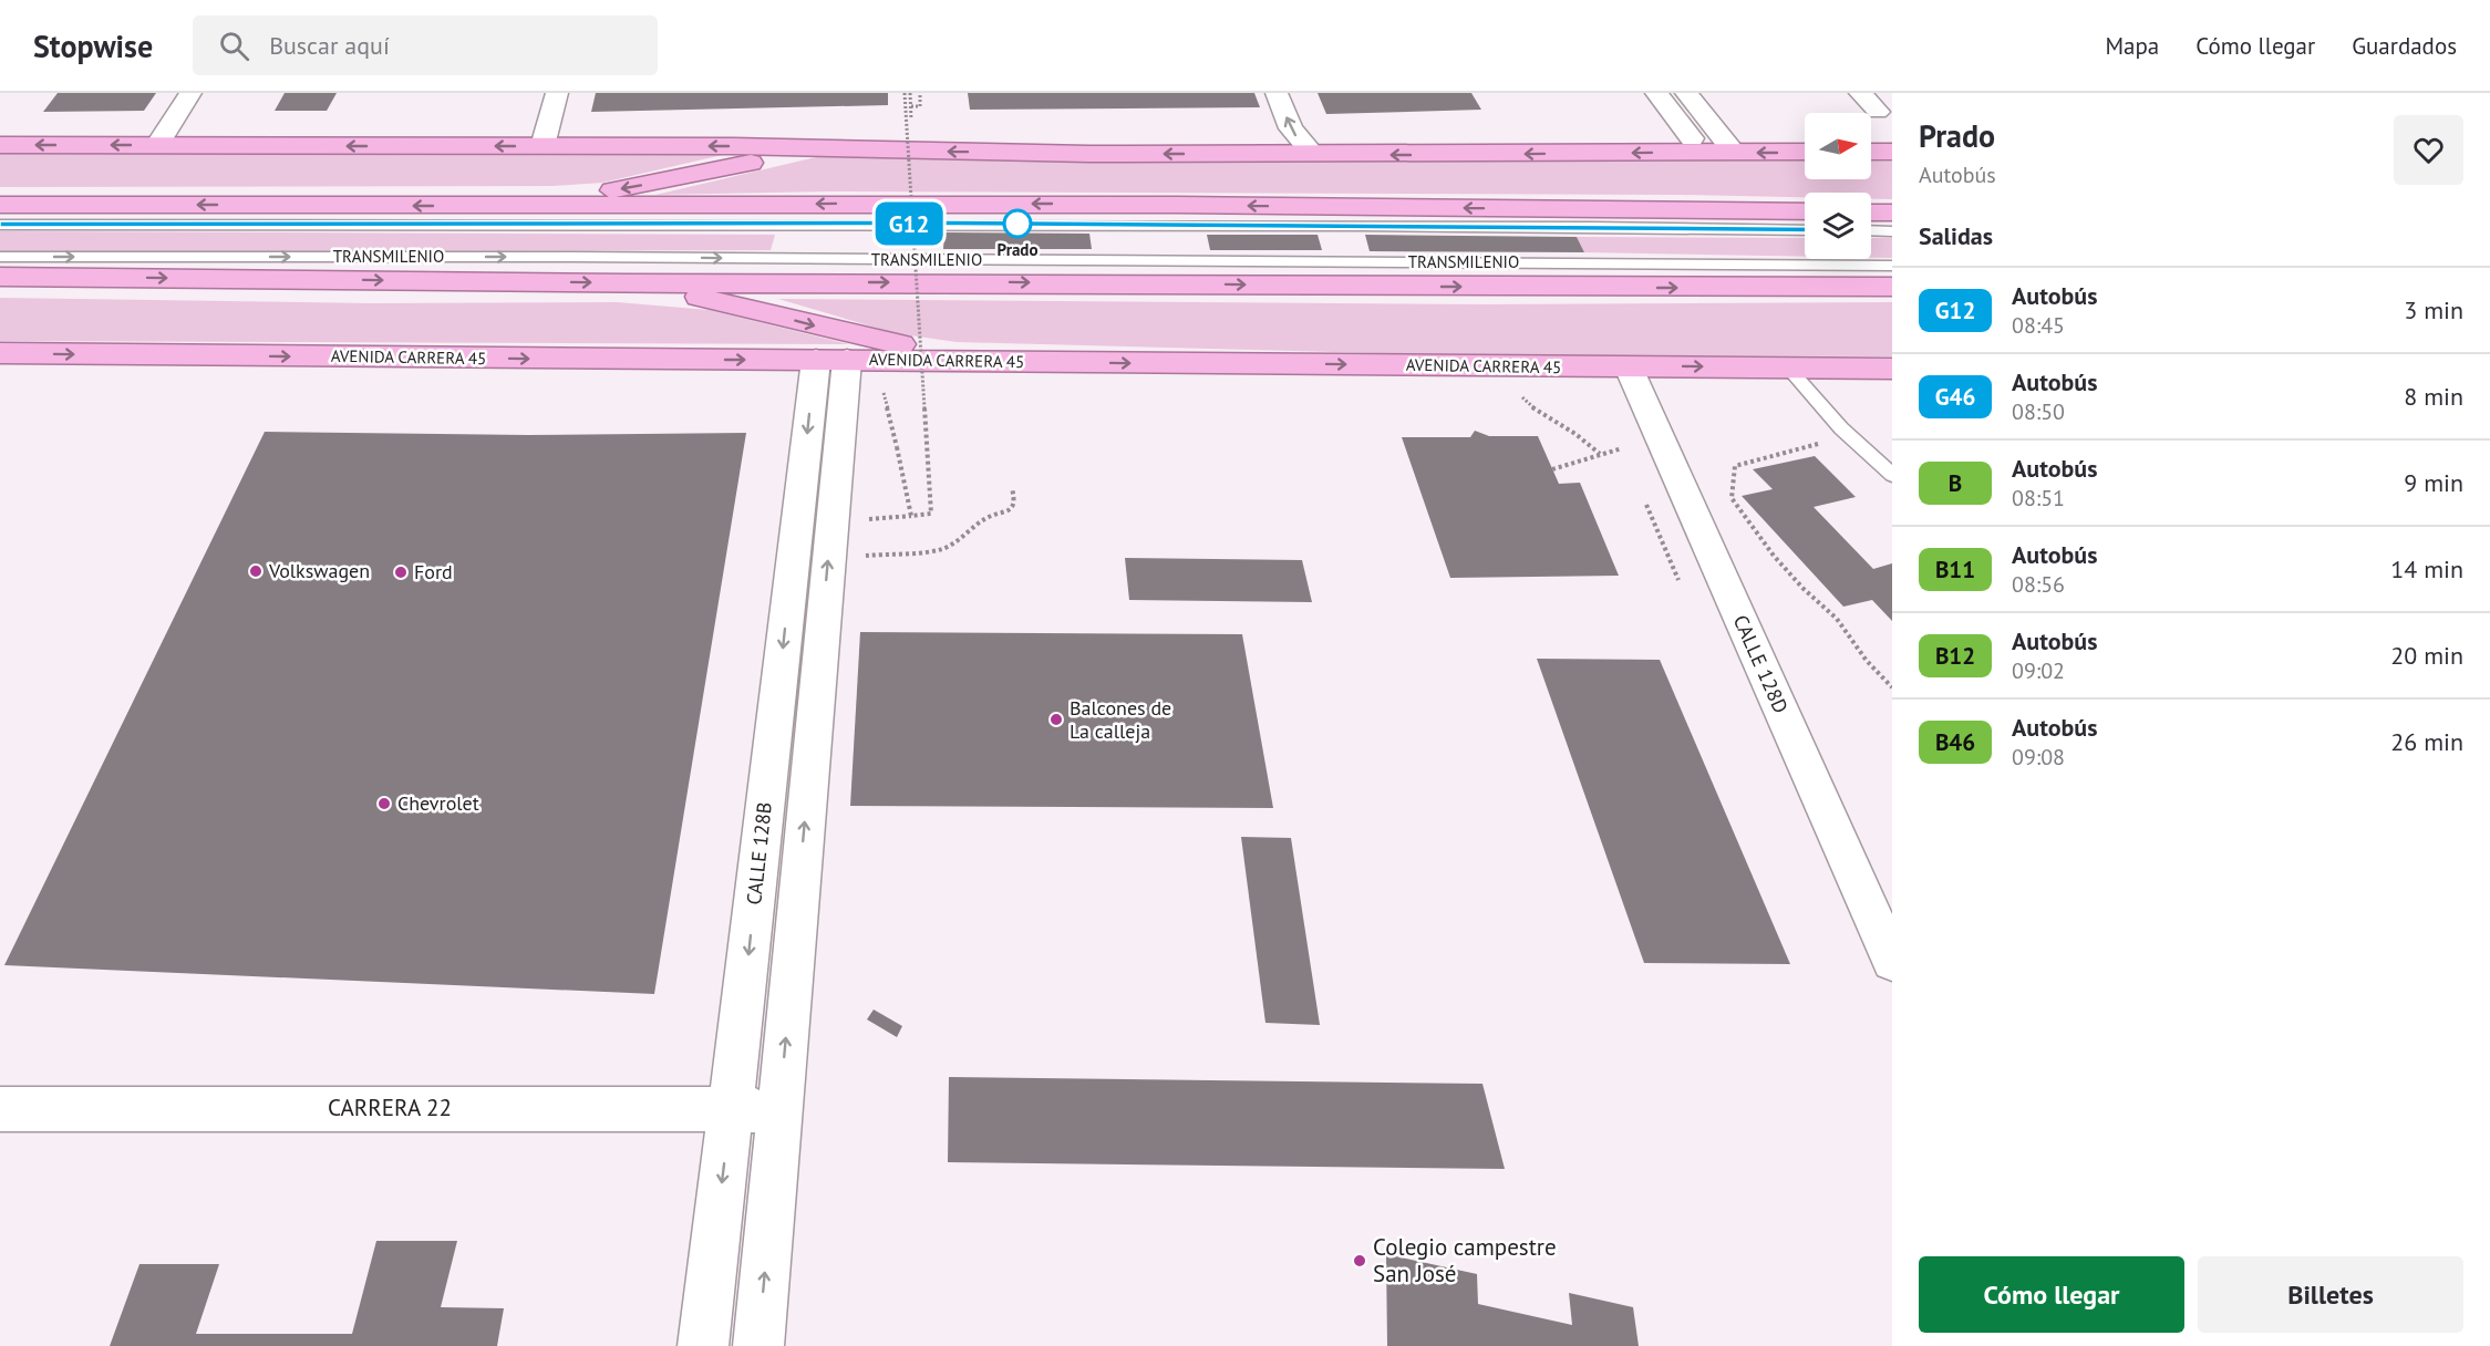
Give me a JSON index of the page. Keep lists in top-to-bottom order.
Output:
{
  "streets": {
    "highway": ["AVENIDA CARRERA 45"],
    "street": ["CALLE 128D", "CALLE 128B", "CARRERA 22"],
    "lane": ["TRANSMILENIO"]
  },
  "crossings": [
    ["AVENIDA CARRERA 45", "CALLE 128D"],
    ["AVENIDA CARRERA 45", "CALLE 128B"],
    ["CALLE 128B", "CARRERA 22"]
  ],
  "places": [
    "Prado",
    "Volkswagen",
    "Ford",
    "Balcones de La calleja",
    "Chevrolet",
    "Colegio campestre San José"
  ],
  "lines": ["bus line G12"],
  "north": "right",
  "page": {
    "header": "Stopwise",
    "search": "Buscar aquí",
    "nav": ["Mapa", "Cómo llegar", "Guardados"],
    "on_map": "G12",
    "heading": [
      ["Prado", "Autobús"],
      "Salidas"
    ],
    "list": [
      {
        "mark": "G12",
        "name": "Autobús",
        "note": "08:45",
        "value": "3 min"
      },
      {
        "mark": "G46",
        "name": "Autobús",
        "note": "08:50",
        "value": "8 min"
      },
      {
        "mark": "B",
        "name": "Autobús",
        "note": "08:51",
        "value": "9 min"
      },
      {
        "mark": "B11",
        "name": "Autobús",
        "note": "08:56",
        "value": "14 min"
      },
      {
        "mark": "B12",
        "name": "Autobús",
        "note": "09:02",
        "value": "20 min"
      },
      {
        "mark": "B46",
        "name": "Autobús",
        "note": "09:08",
        "value": "26 min"
      }
    ],
    "buttons": ["Cómo llegar", "Billetes"]
  }
}
